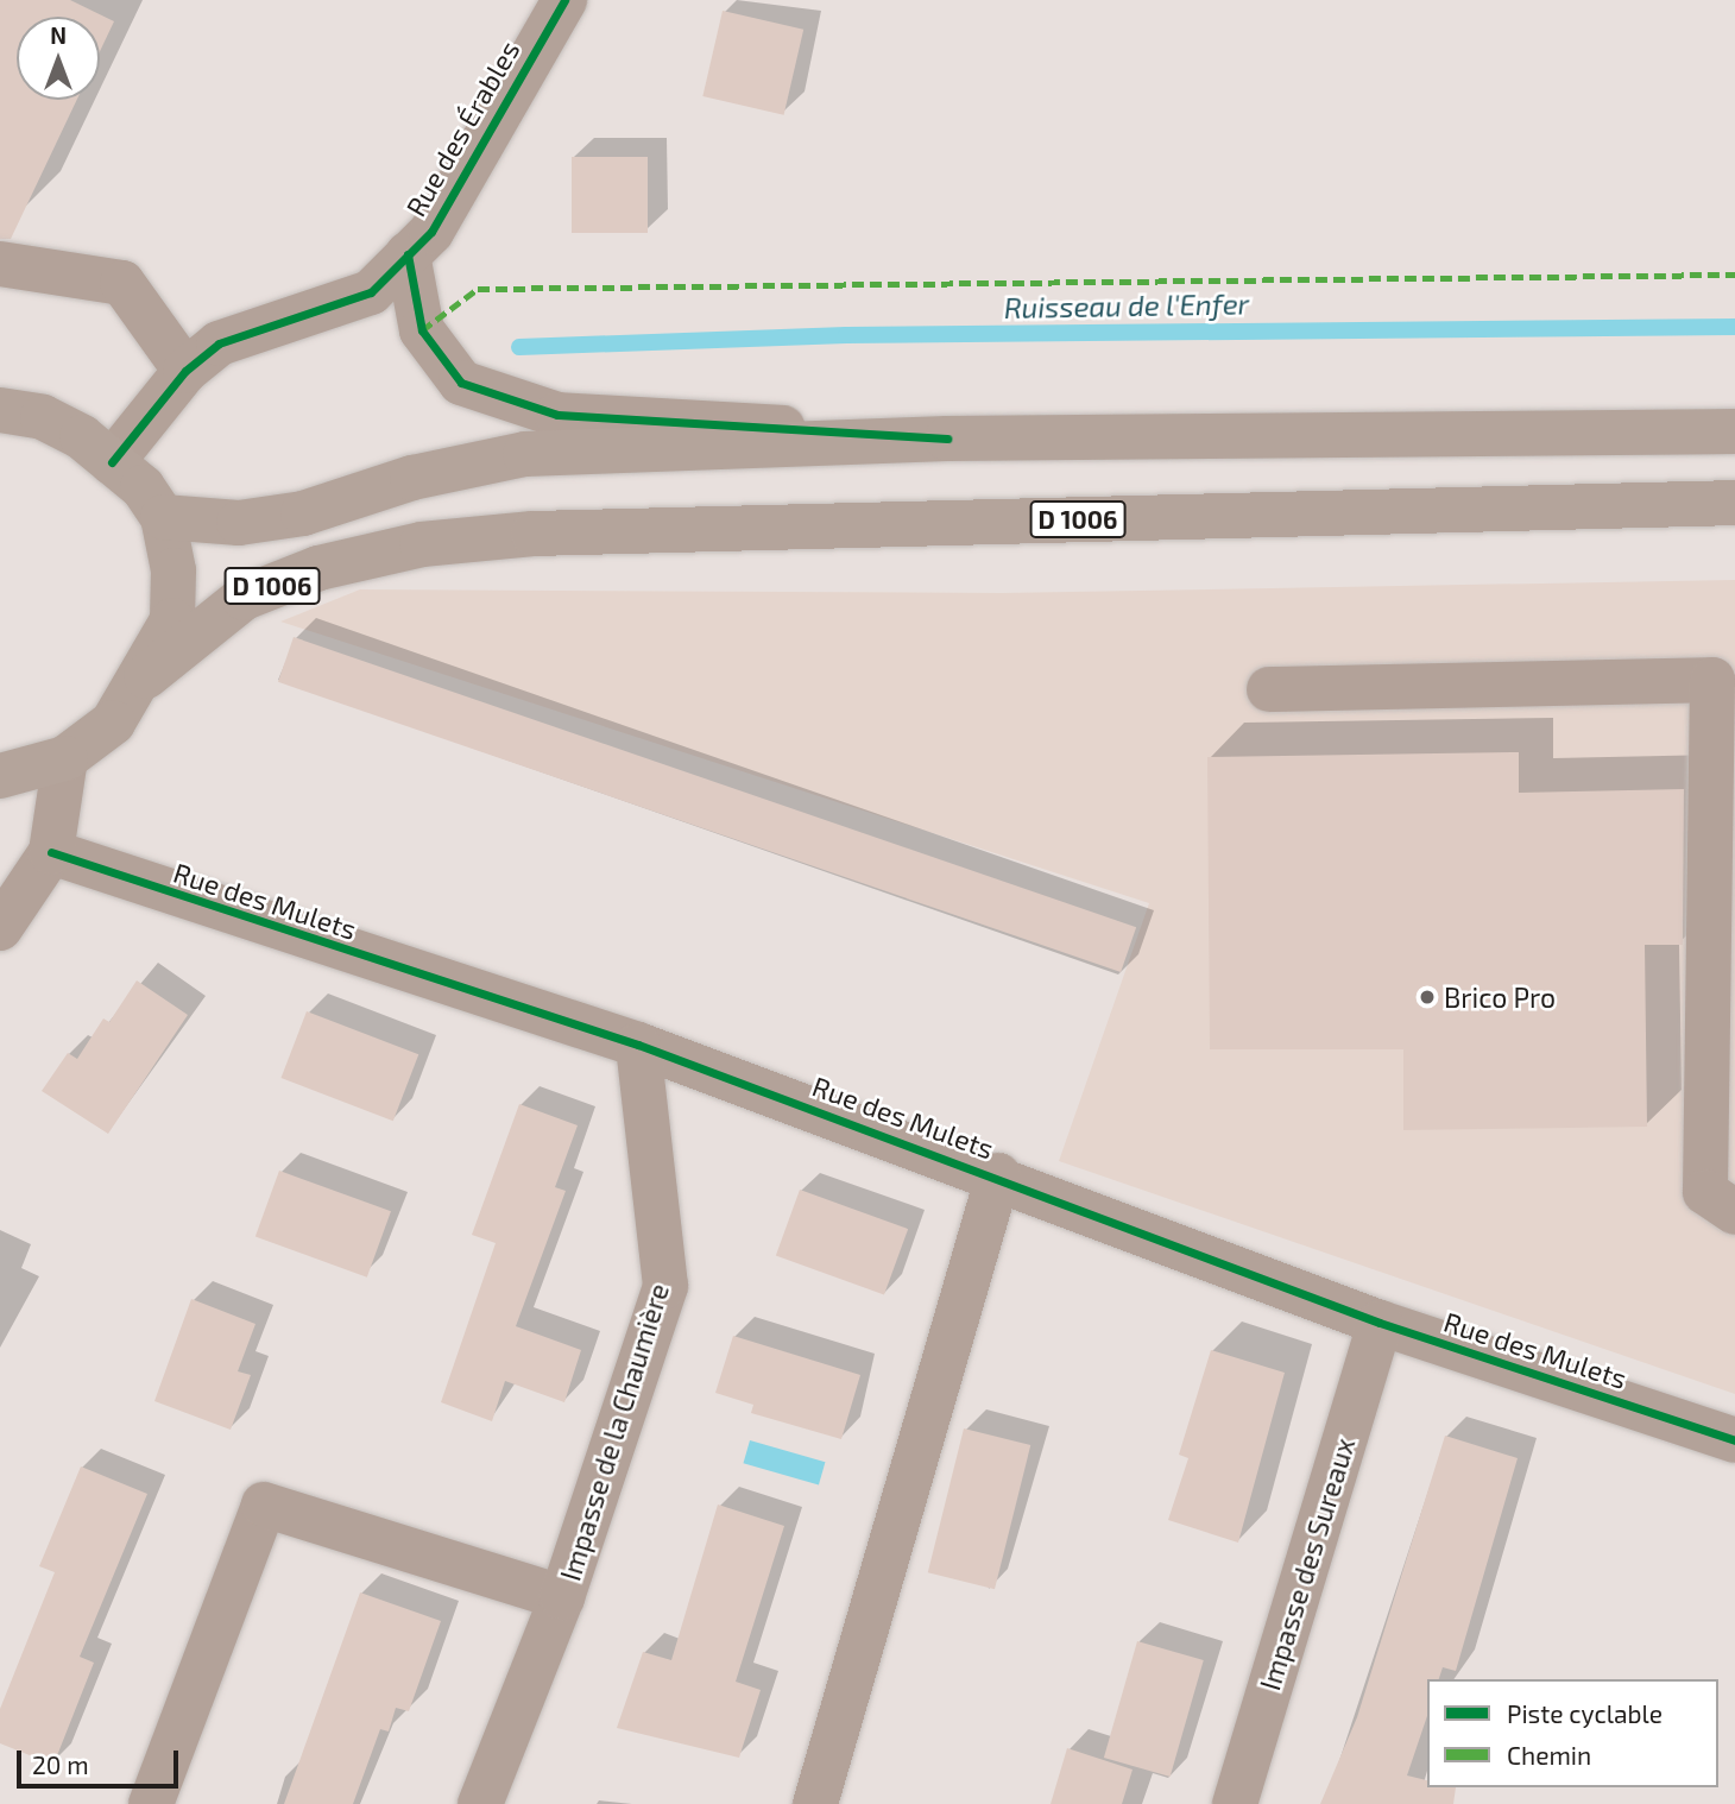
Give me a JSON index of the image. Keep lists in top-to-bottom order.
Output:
{
  "streets": {
    "main road": ["D 1006"],
    "street": [
      "Rue des Érables",
      "Rue des Mulets",
      "Impasse de la Chaumière",
      "Impasse des Sureaux"
    ]
  },
  "crossings": [
    ["Rue des Mulets", "Impasse de la Chaumière"],
    ["Rue des Mulets", "Impasse des Sureaux"]
  ],
  "water": ["Ruisseau de l'Enfer"],
  "places": ["Brico Pro"],
  "legend": ["Piste cyclable", "Chemin"],
  "scale_bar": "20 m",
  "north": "top"
}
